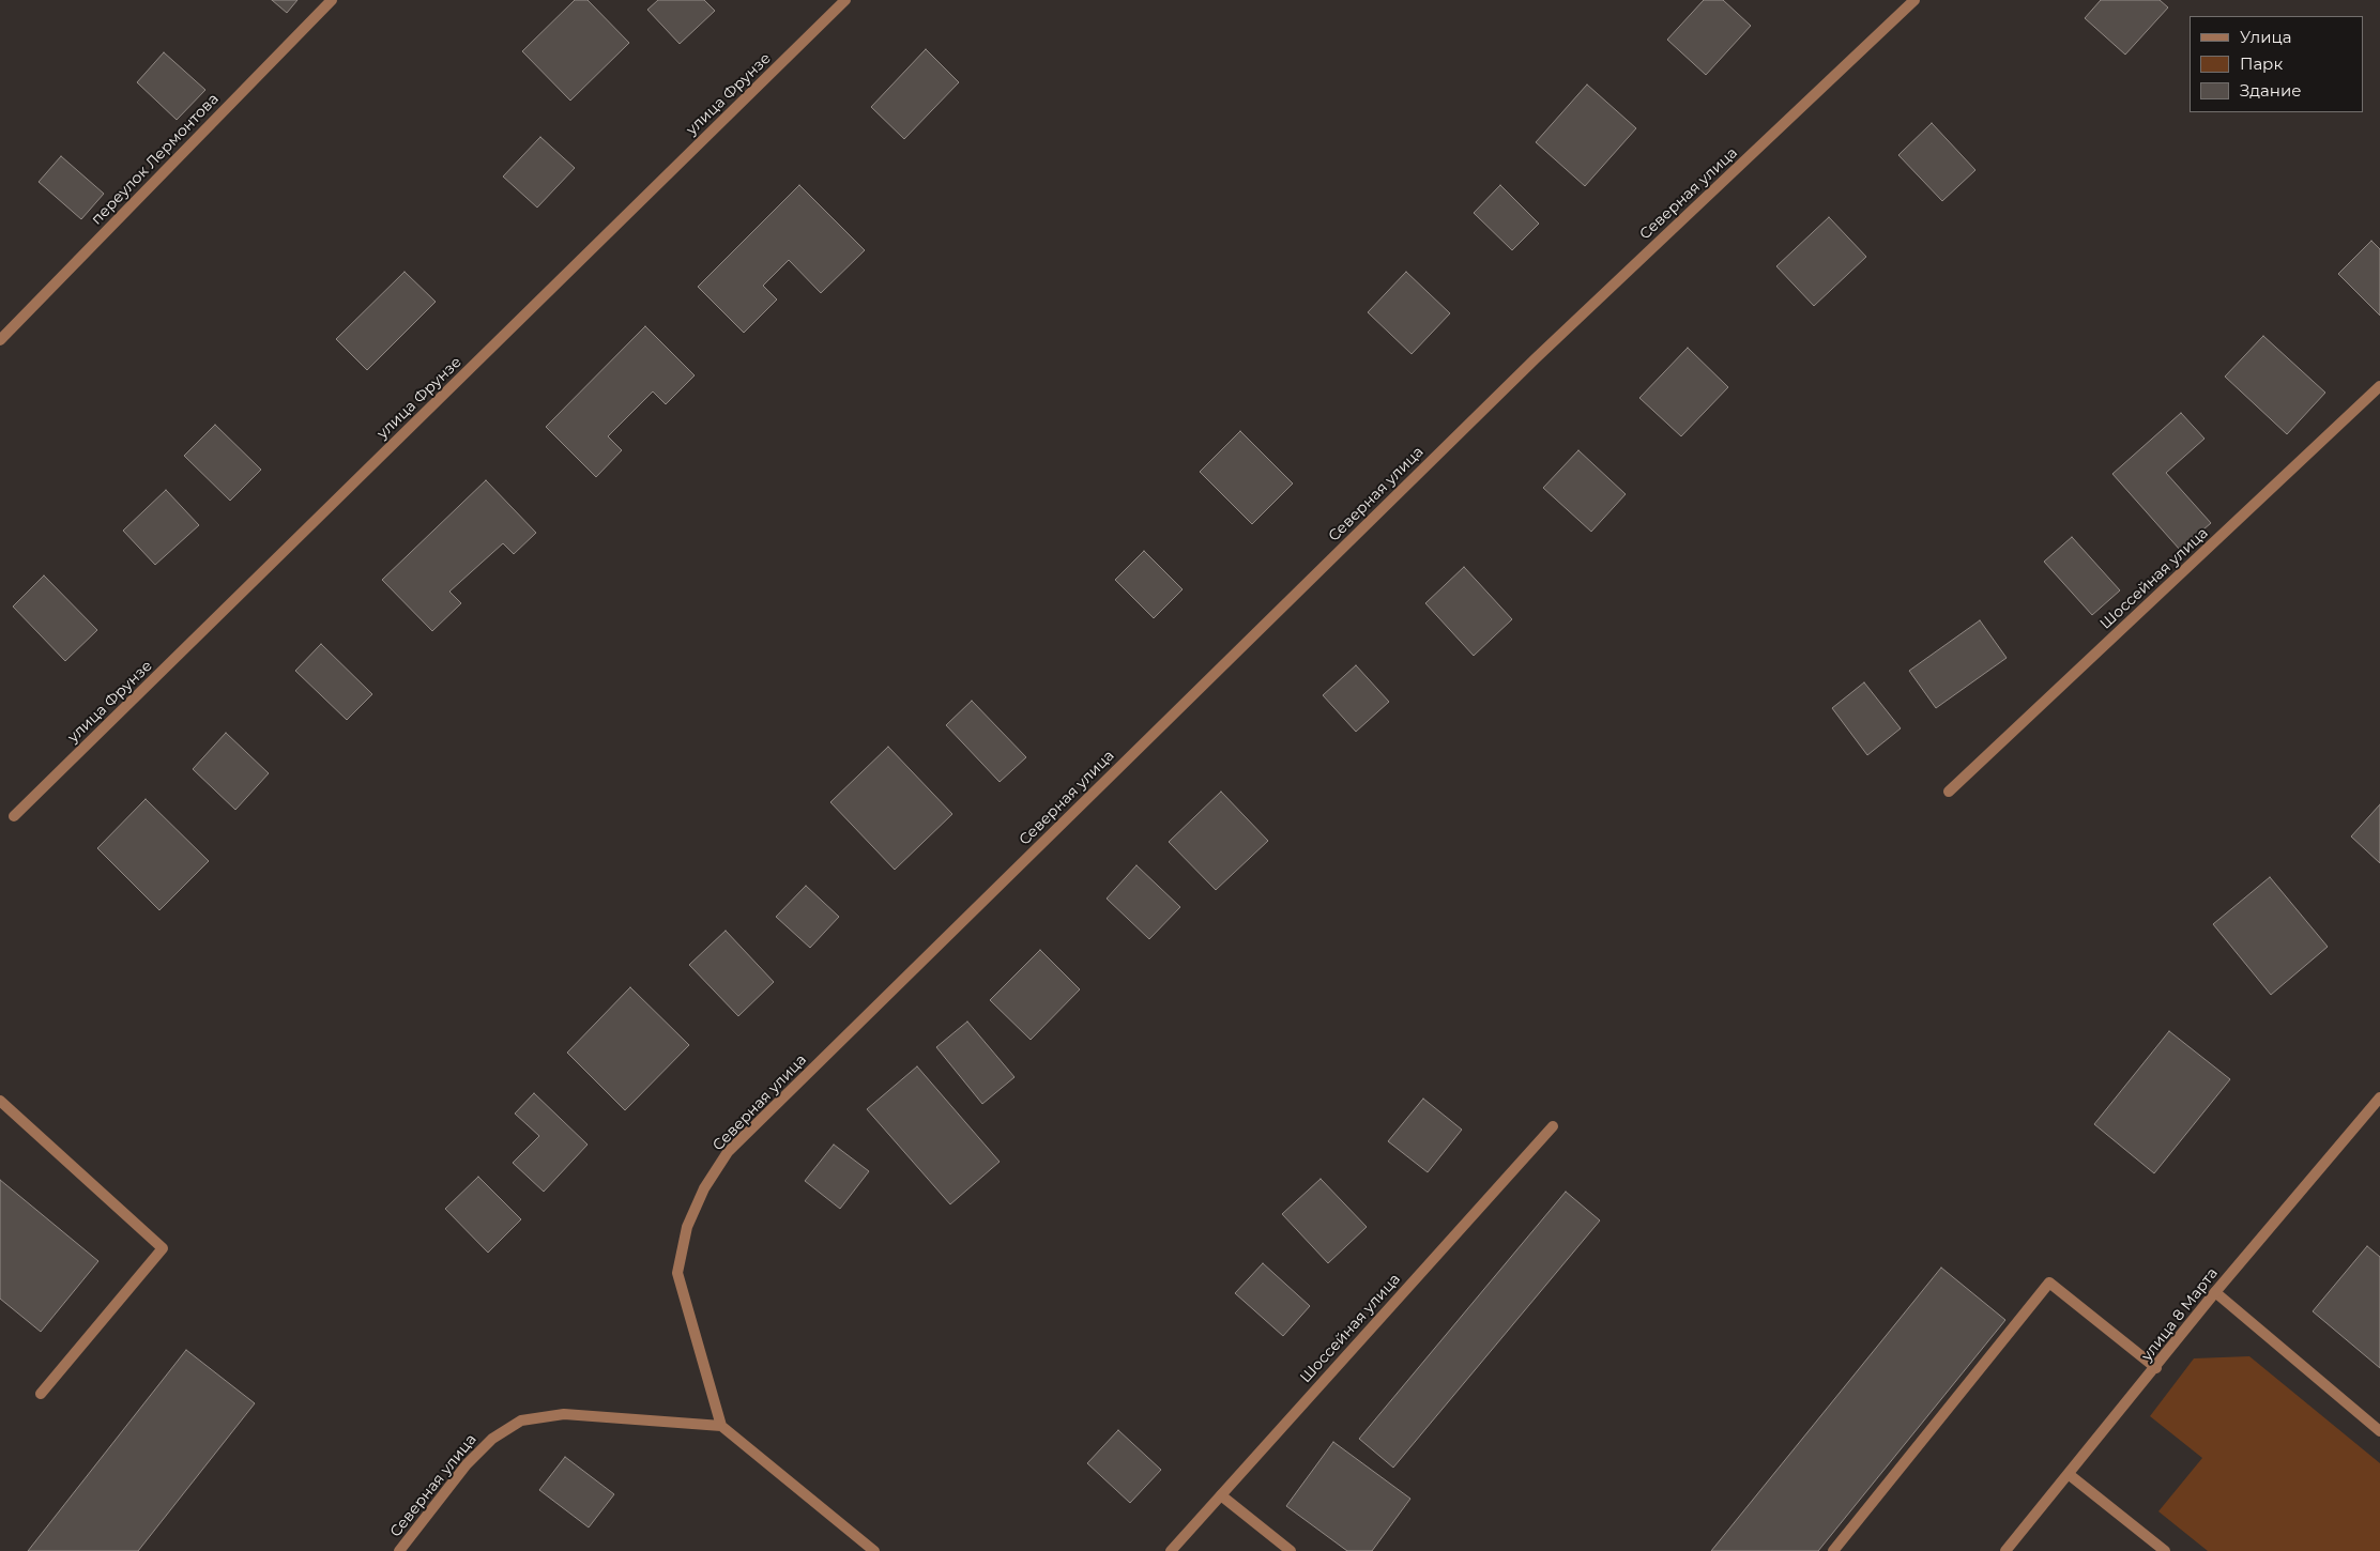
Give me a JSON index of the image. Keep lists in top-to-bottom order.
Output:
{
  "streets": {
    "street": [
      "улица Фрунзе",
      "переулок Лермонтова",
      "Северная улица",
      "Шоссейная улица",
      "улица 8 Марта"
    ]
  },
  "legend": ["Улица", "Парк", "Здание"]
}
